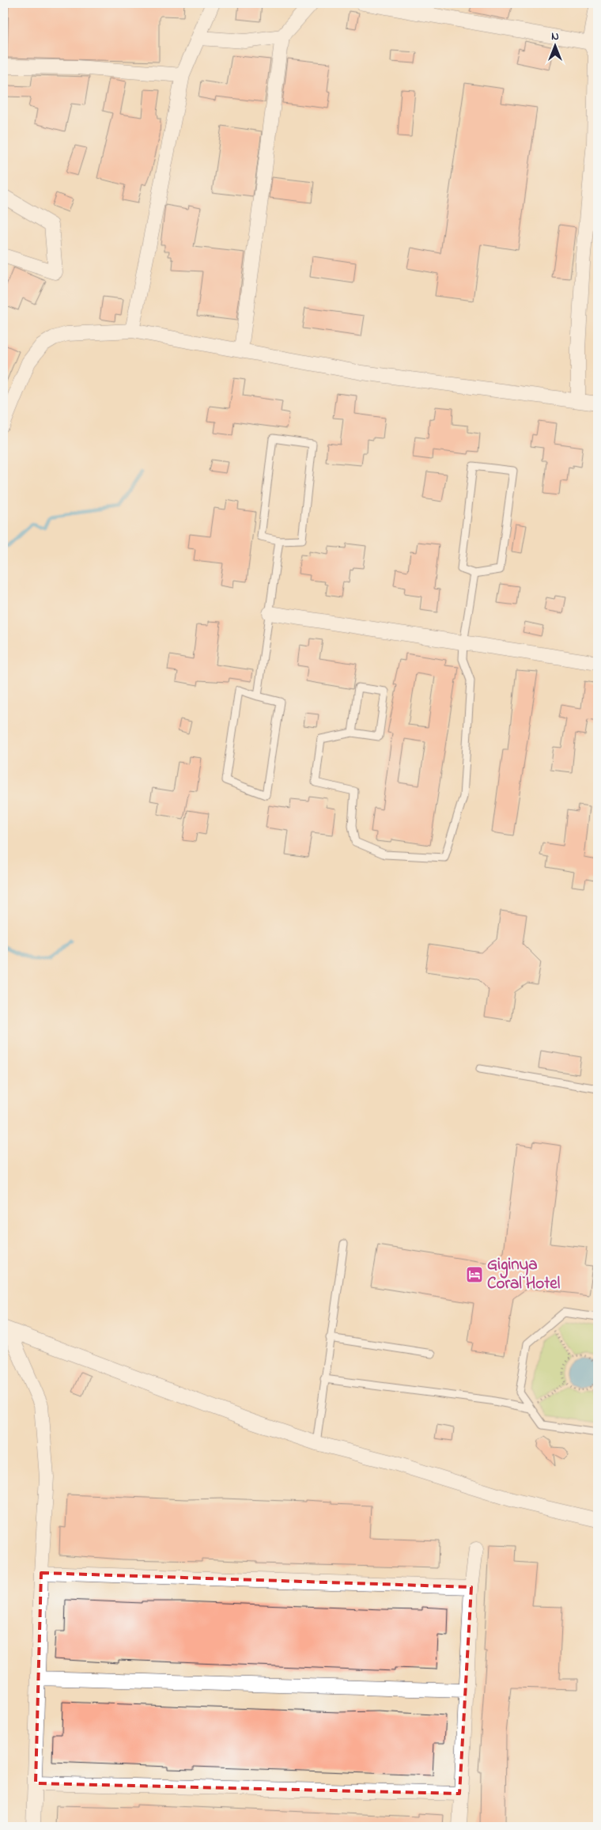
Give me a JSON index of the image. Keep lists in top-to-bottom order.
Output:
{
  "places": {
    "hotel": ["Giginya Coral Hotel"]
  },
  "north": "top"
}
